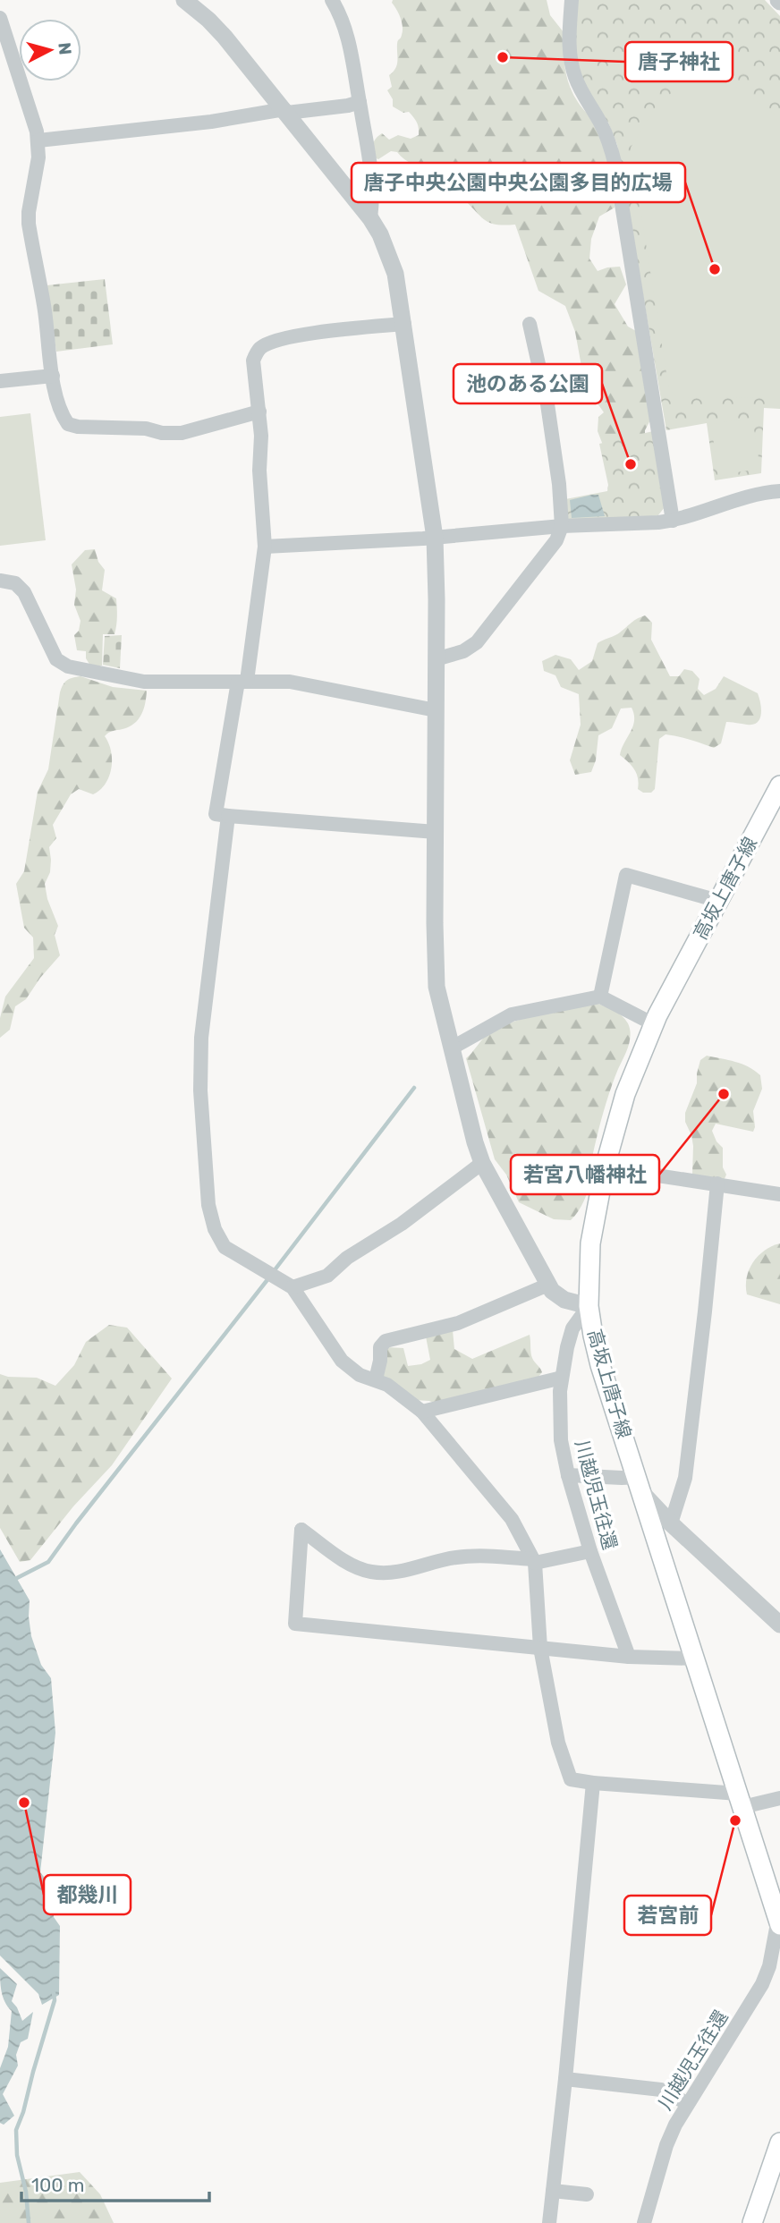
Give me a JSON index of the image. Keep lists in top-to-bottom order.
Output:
{
  "streets": {
    "main road": ["高坂上唐子線"],
    "street": ["川越児玉往還"]
  },
  "crossings": [
    ["高坂上唐子線", "川越児玉往還"]
  ],
  "places": [
    "唐子神社",
    "唐子中央公園中央公園多目的広場",
    "池のある公園",
    "若宮八幡神社",
    "都幾川",
    "若宮前"
  ],
  "scale_bar": "100 m",
  "north": "right"
}
